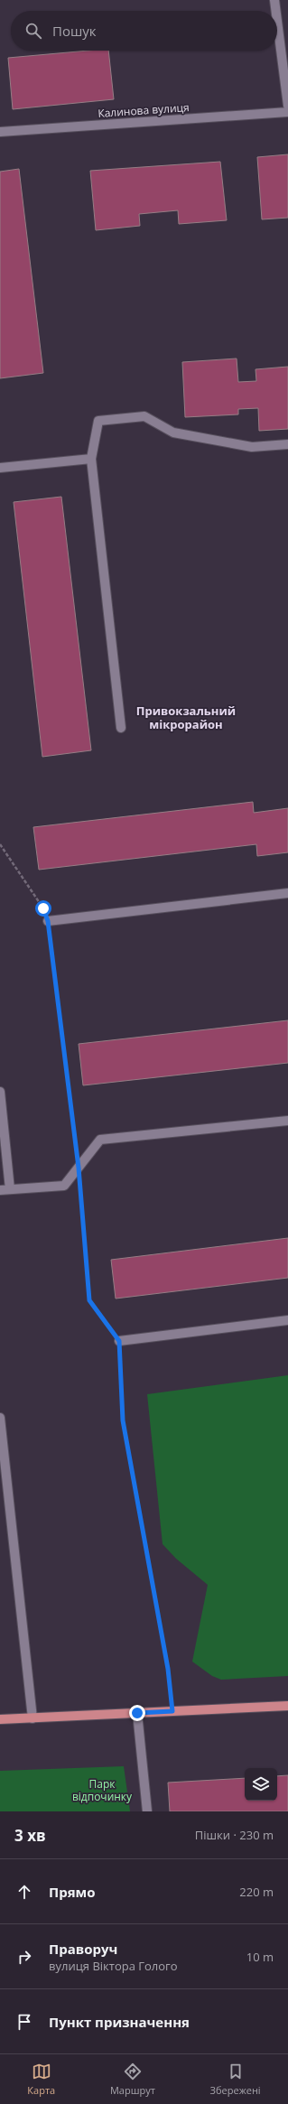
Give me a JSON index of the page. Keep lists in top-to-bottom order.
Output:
{
  "streets": {
    "street": ["Калинова вулиця"]
  },
  "districts": ["Привокзальний мікрорайон"],
  "parks": ["Парк відпочинку"],
  "page": {
    "search": "Пошук",
    "heading": ["3 хв", "Пішки · 230 m"],
    "list": [
      ["Прямо", "220 m"],
      ["Праворуч", "вулиця Віктора Голого", "10 m"],
      "Пункт призначення"
    ],
    "nav": ["Карта", "Маршрут", "Збережені"]
  }
}
